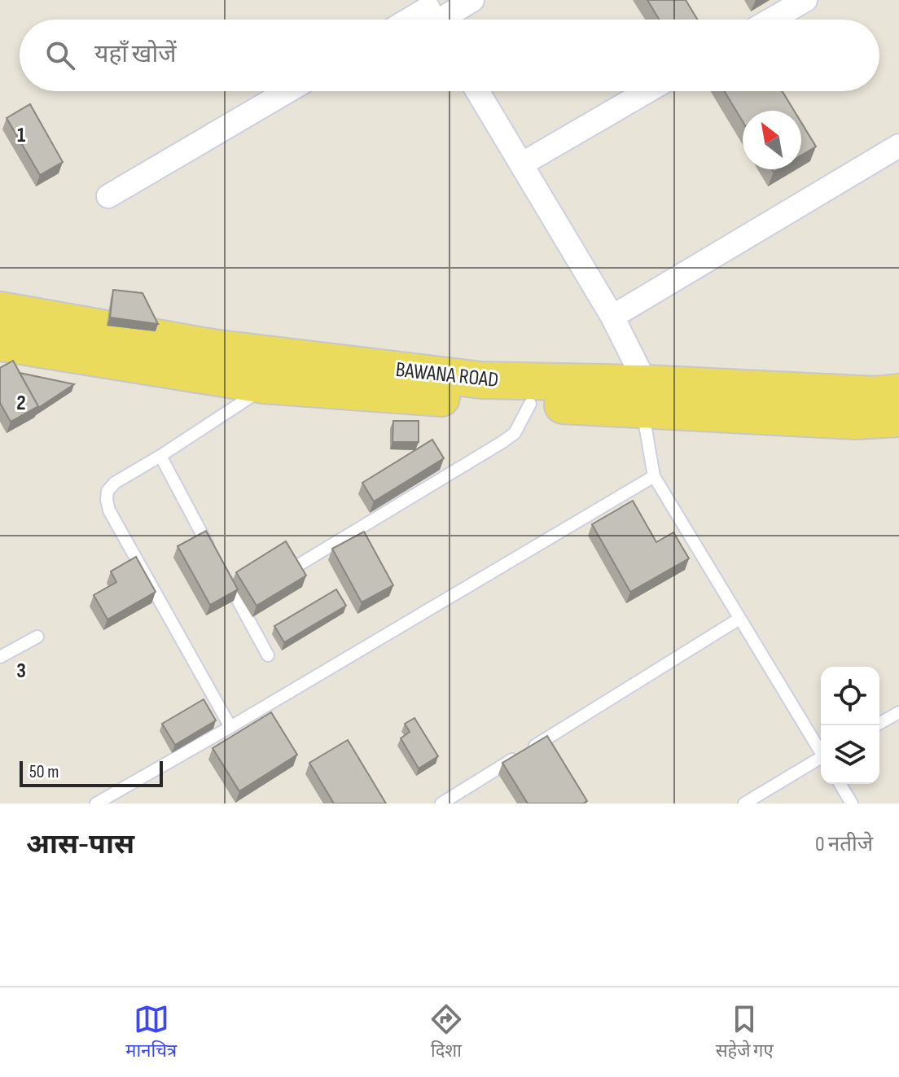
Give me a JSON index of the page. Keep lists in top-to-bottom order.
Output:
{
  "streets": {
    "main road": ["BAWANA ROAD"]
  },
  "scale_bar": "50 m",
  "north": "top left",
  "page": {
    "search": "यहाँ खोजें",
    "scale": "50 m",
    "heading": ["आस-पास", "0 नतीजे"],
    "nav": ["मानचित्र", "दिशा", "सहेजे गए"]
  },
  "grid": {
    "rows": ["1", "2", "3"]
  }
}
